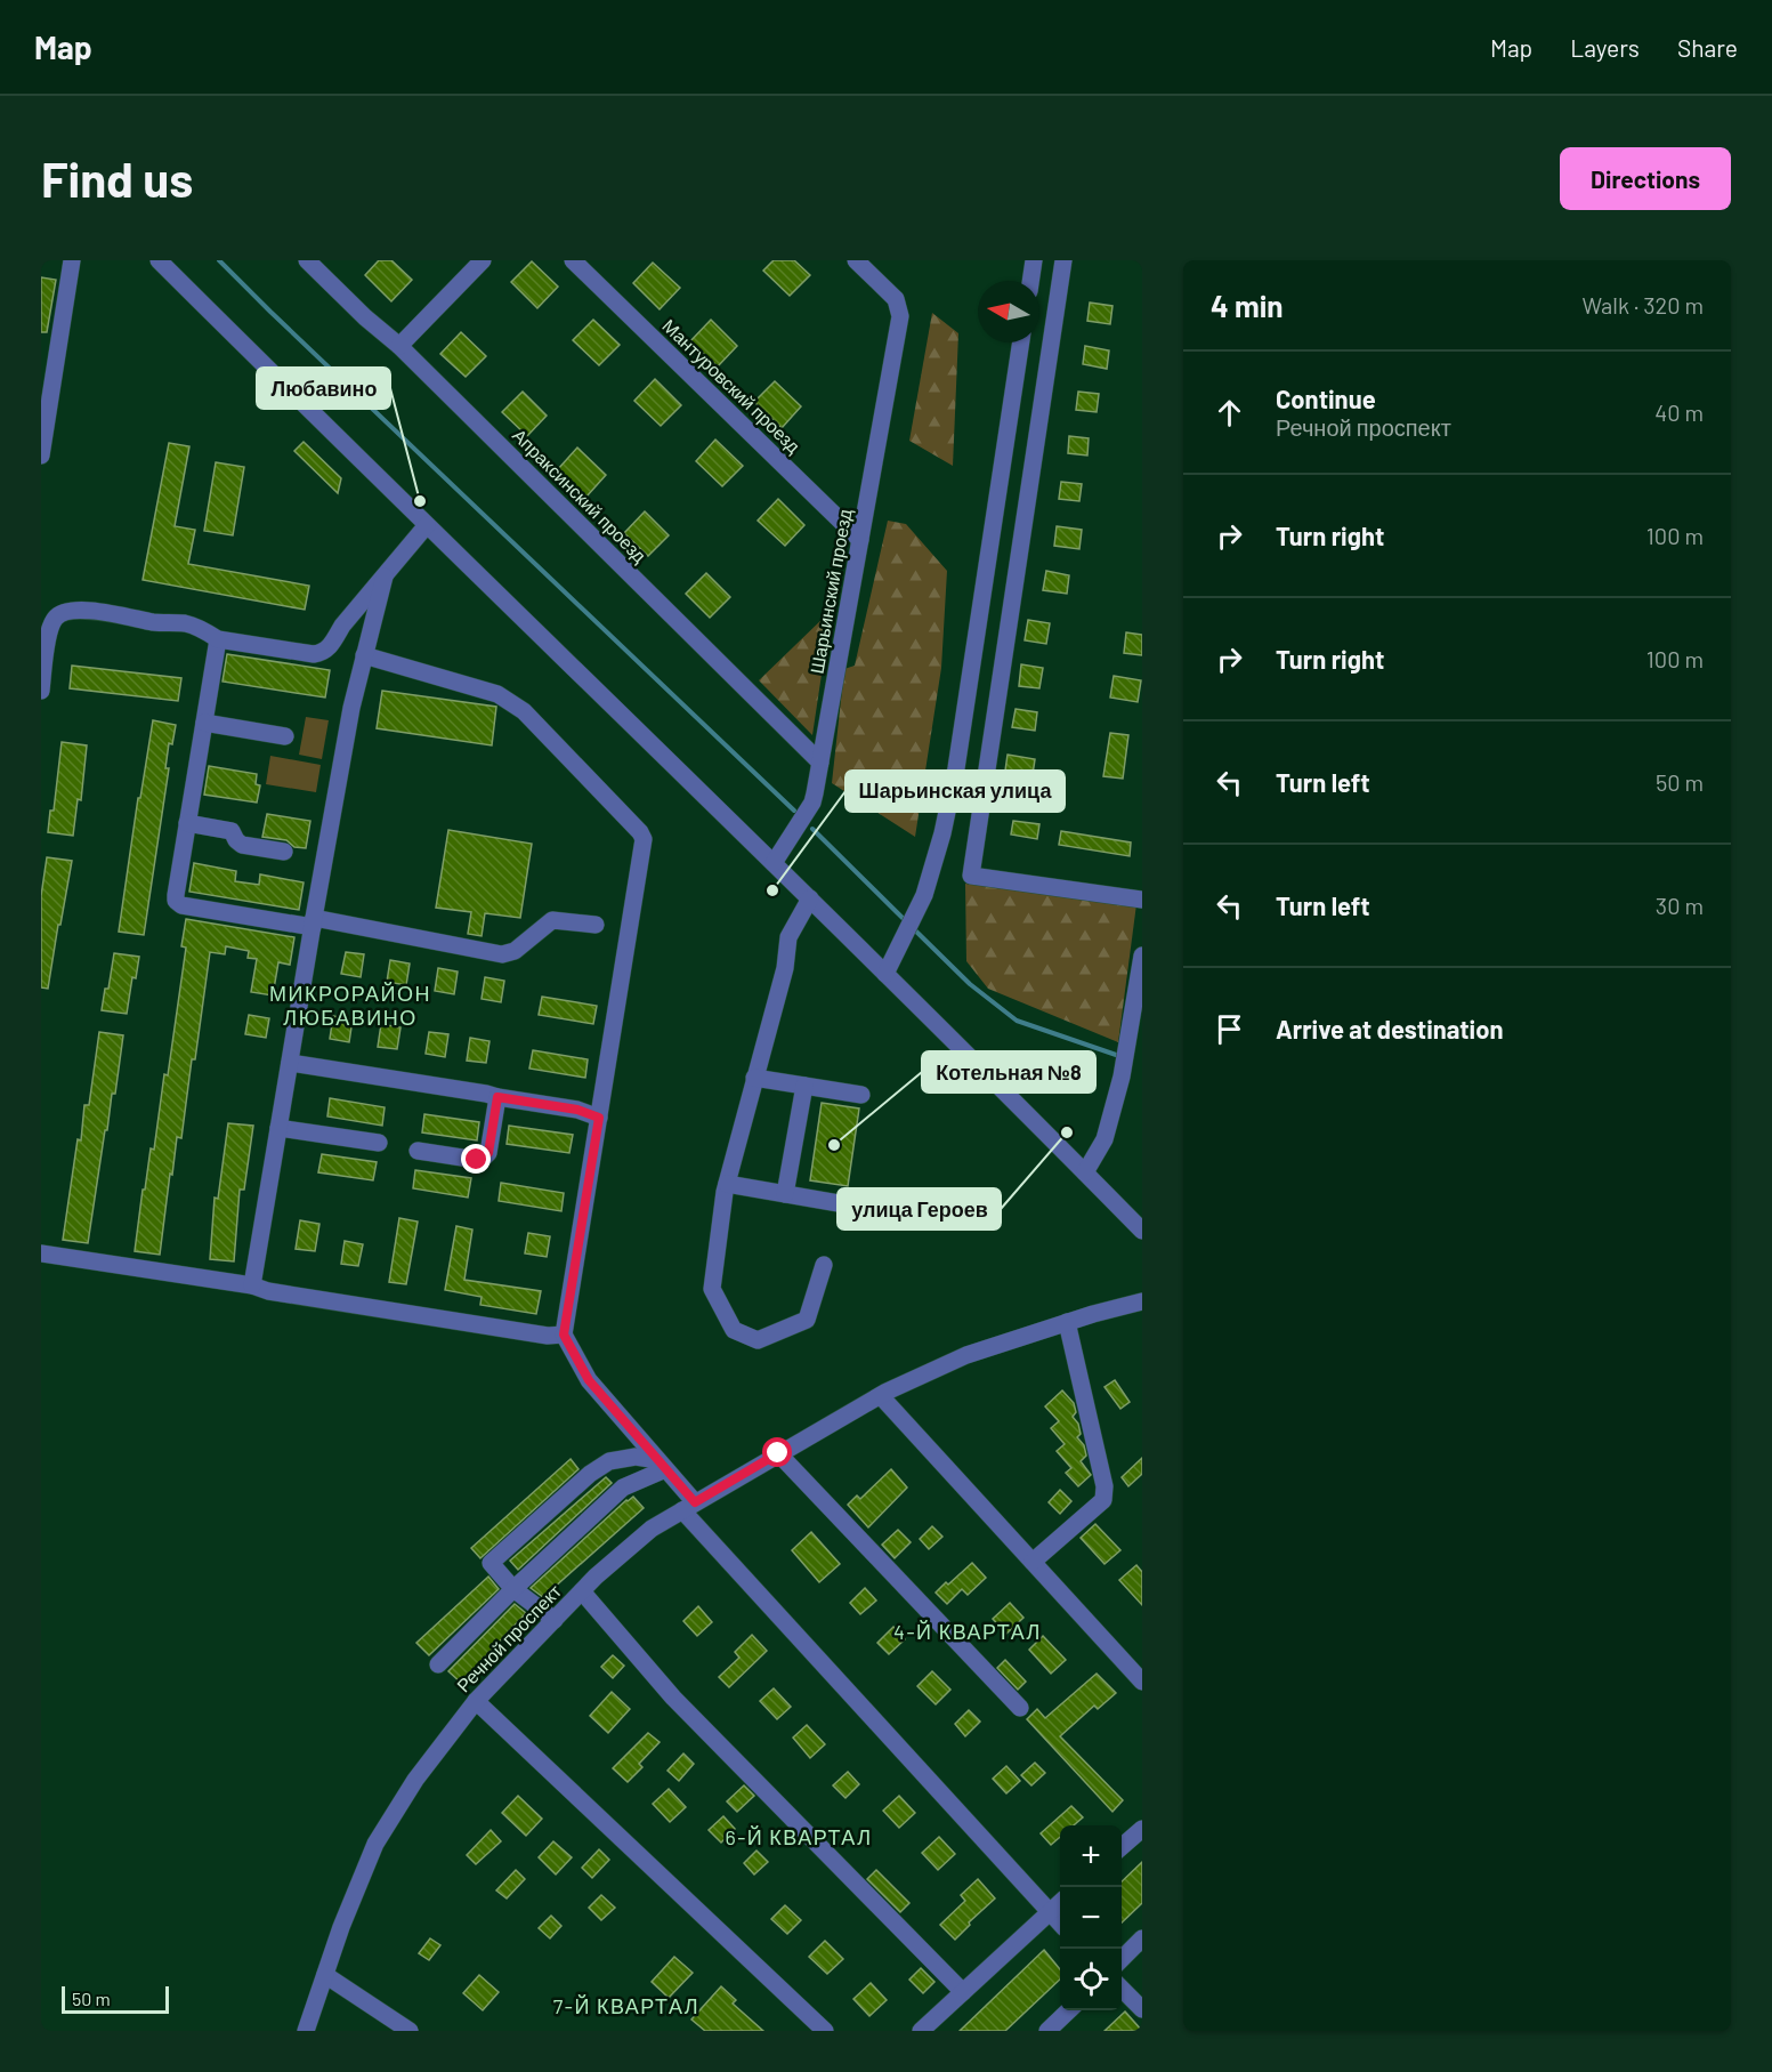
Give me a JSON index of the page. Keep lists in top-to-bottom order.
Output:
{
  "streets": {
    "street": [
      "Мантуровский проезд",
      "Апраксинский проезд",
      "Шарьинский проезд",
      "Речной проспект"
    ]
  },
  "crossings": [
    ["Мантуровский проезд", "Шарьинский проезд"],
    ["Апраксинский проезд", "Шарьинский проезд"]
  ],
  "districts": [
    "МИКРОРАЙОН ЛЮБАВИНО",
    "4-Й КВАРТАЛ",
    "6-Й КВАРТАЛ",
    "7-Й КВАРТАЛ"
  ],
  "places": [
    "Любавино",
    "Шарьинская улица",
    "улица Героев",
    "Котельная №8"
  ],
  "scale_bar": "50 m",
  "north": "left",
  "page": {
    "header": "Map",
    "nav": ["Map", "Layers", "Share"],
    "buttons": "Directions",
    "title": "Find us",
    "heading": ["4 min", "Walk · 320 m"],
    "list": [
      ["Continue", "Речной проспект", "40 m"],
      ["Turn right", "100 m"],
      ["Turn right", "100 m"],
      ["Turn left", "50 m"],
      ["Turn left", "30 m"],
      "Arrive at destination"
    ],
    "map_buttons": ["+", "−"],
    "scale": "50 m"
  }
}
